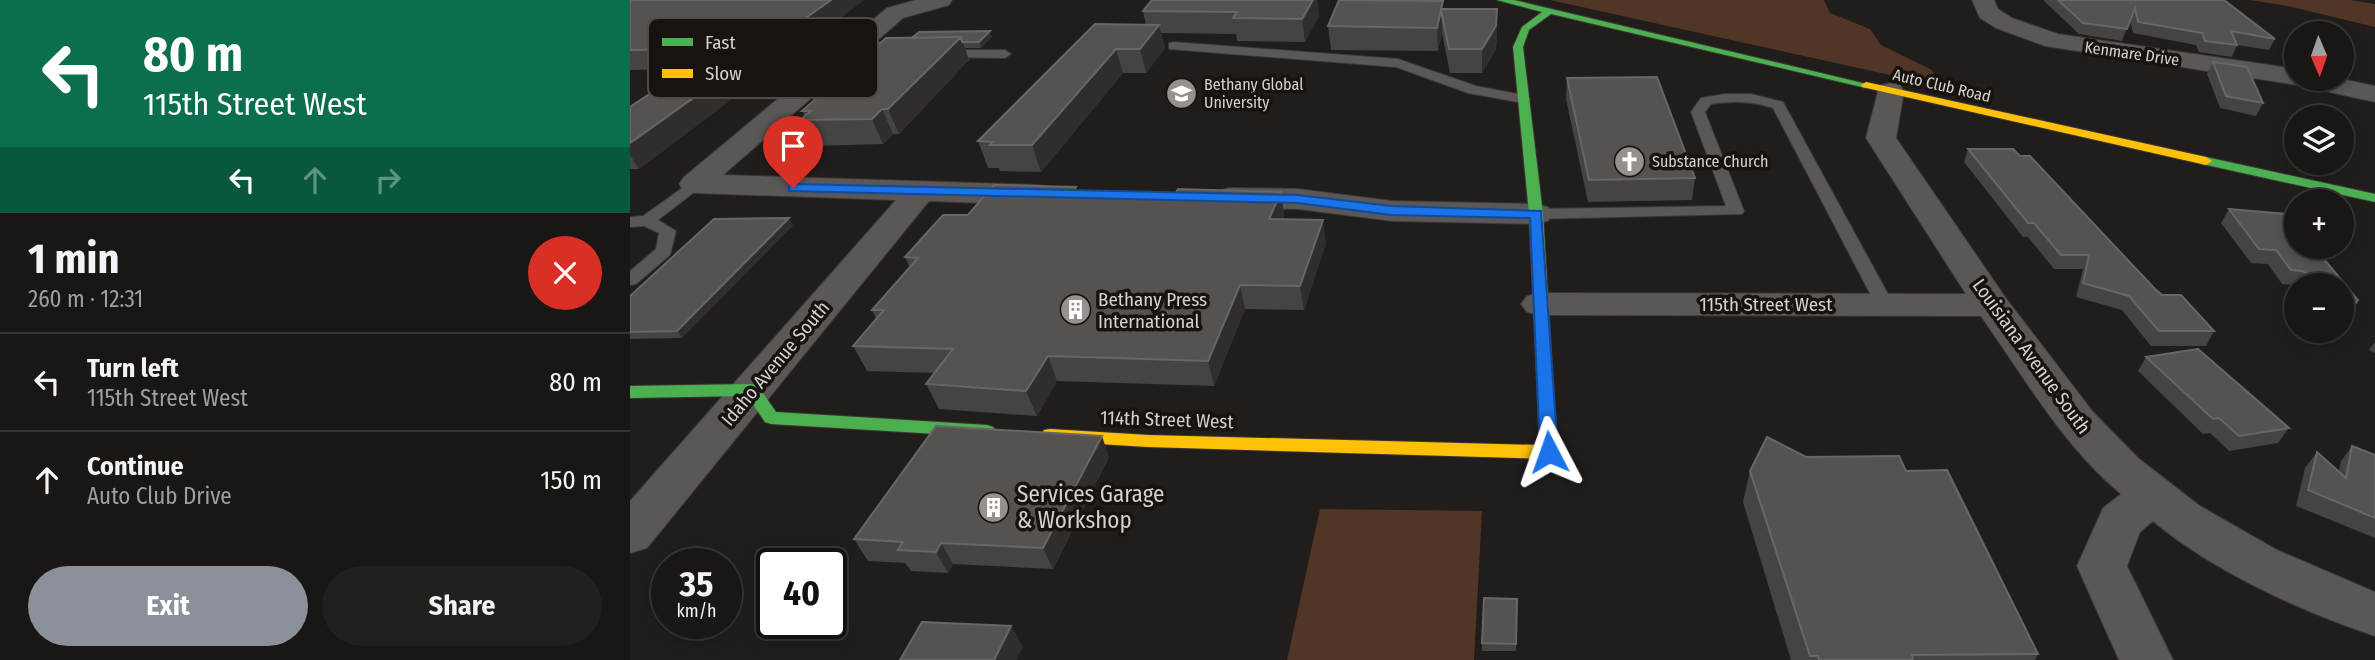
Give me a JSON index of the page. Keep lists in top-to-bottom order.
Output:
{
  "streets": {
    "street": [
      "Kenmare Drive",
      "Auto Club Road",
      "115th Street West",
      "Louisiana Avenue South",
      "Idaho Avenue South",
      "114th Street West"
    ]
  },
  "crossings": [
    ["Auto Club Road", "Louisiana Avenue South"],
    ["115th Street West", "Louisiana Avenue South"],
    ["115th Street West", "114th Street West"]
  ],
  "places": {
    "school or university": ["Bethany Global University"],
    "church": ["Substance Church"],
    "building": ["Bethany Press International", "Services Garage & Workshop"]
  },
  "legend": ["Fast", "Slow"],
  "north": "bottom",
  "page": {
    "turn": ["80 m", "115th Street West"],
    "map_buttons": ["+", "−"],
    "heading": ["1 min", "260 m · 12:31"],
    "list": [
      {
        "name": "Turn left",
        "note": "115th Street West",
        "value": "80 m"
      },
      {
        "name": "Continue",
        "note": "Auto Club Drive",
        "value": "150 m"
      }
    ],
    "speed": "35 km/h",
    "limit": "40",
    "buttons": ["Exit", "Share"]
  }
}
